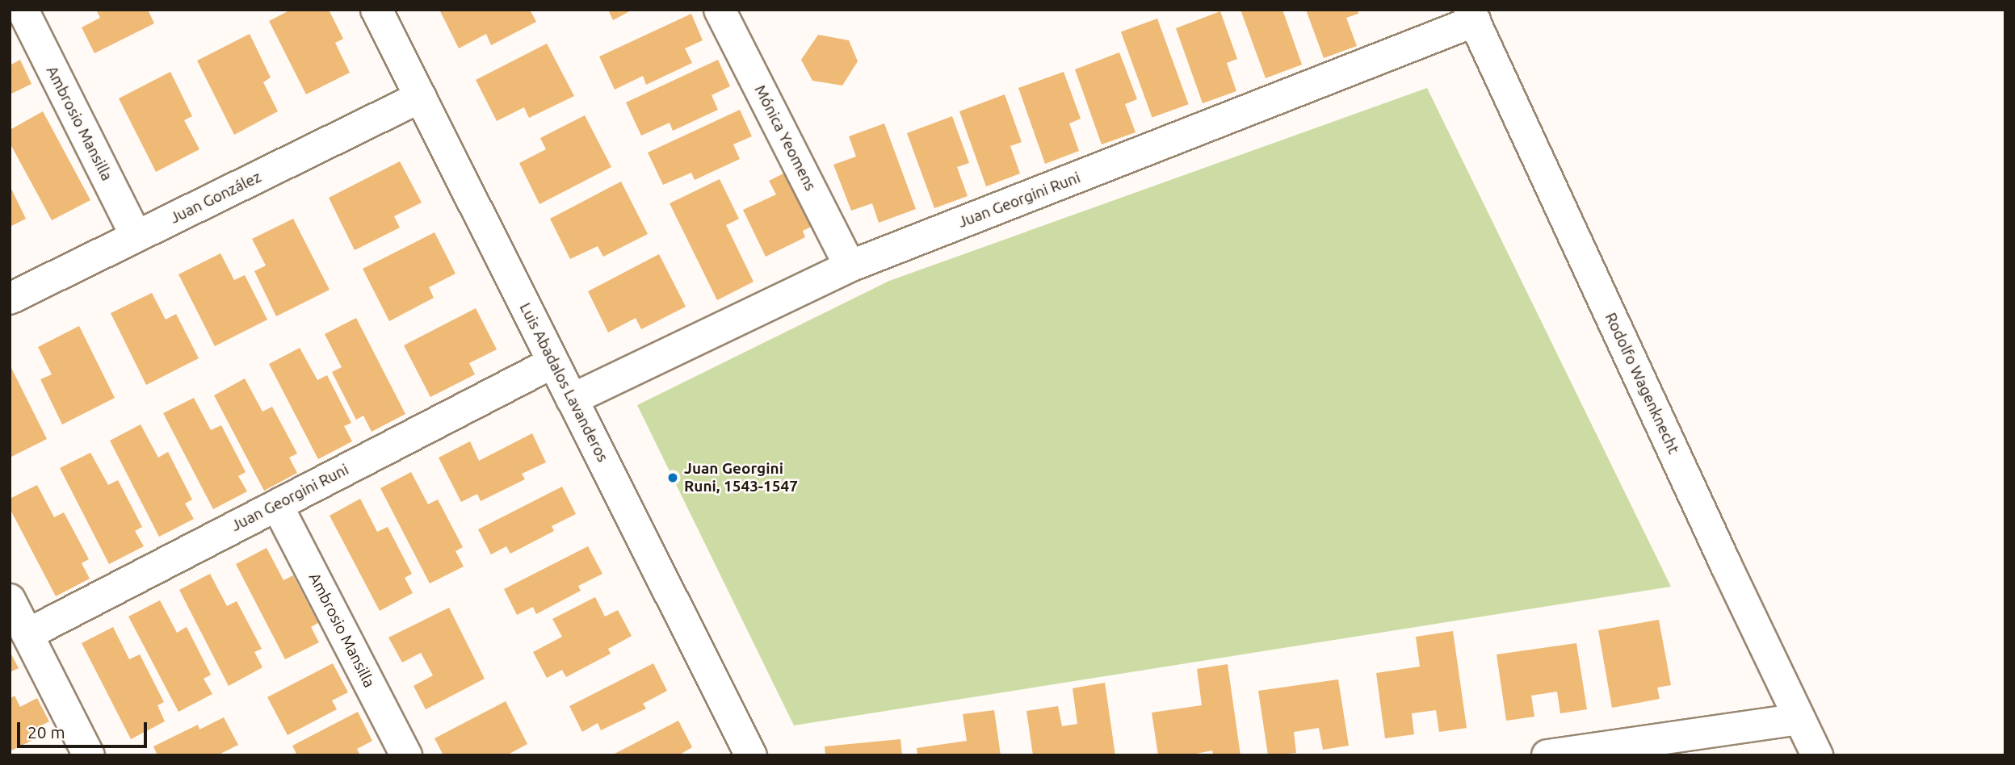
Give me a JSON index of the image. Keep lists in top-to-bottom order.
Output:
{
  "streets": {
    "street": [
      "Ambrosio Mansilla",
      "Mónica Yeomens",
      "Juan González",
      "Juan Georgini Runi",
      "Luis Abadalos Lavanderos",
      "Rodolfo Wagenknecht"
    ]
  },
  "crossings": [
    ["Ambrosio Mansilla", "Juan González"],
    ["Ambrosio Mansilla", "Juan Georgini Runi"],
    ["Mónica Yeomens", "Juan Georgini Runi"],
    ["Juan González", "Luis Abadalos Lavanderos"],
    ["Juan Georgini Runi", "Luis Abadalos Lavanderos"],
    ["Juan Georgini Runi", "Rodolfo Wagenknecht"]
  ],
  "places": ["Juan Georgini Runi, 1543-1547"],
  "scale_bar": "20 m"
}
